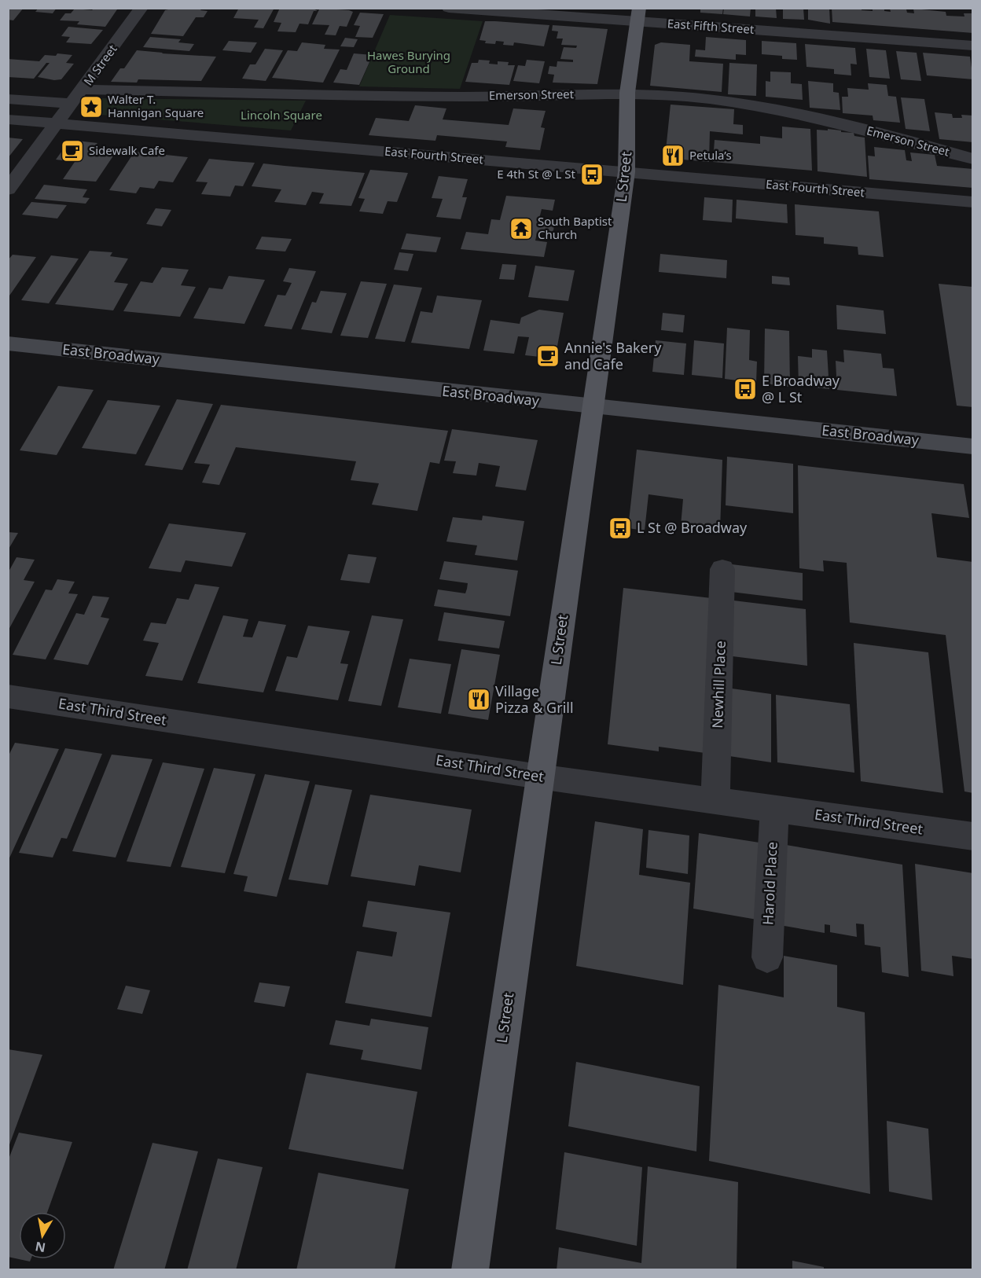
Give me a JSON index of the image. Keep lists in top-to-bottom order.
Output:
{
  "streets": {
    "main road": ["L Street", "East Broadway"],
    "street": [
      "East Fifth Street",
      "M Street",
      "Emerson Street",
      "East Fourth Street",
      "Newhill Place",
      "East Third Street",
      "Harold Place"
    ]
  },
  "crossings": [
    ["East Fifth Street", "L Street"],
    ["M Street", "Emerson Street"],
    ["M Street", "East Fourth Street"],
    ["Emerson Street", "L Street"],
    ["East Fourth Street", "L Street"],
    ["L Street", "East Broadway"],
    ["L Street", "East Third Street"],
    ["Newhill Place", "East Third Street"],
    ["East Third Street", "Harold Place"]
  ],
  "parks": ["Hawes Burying Ground", "Lincoln Square"],
  "places": {
    "place": ["Walter T. Hannigan Square"],
    "cafe": ["Sidewalk Cafe", "Annie's Bakery and Cafe"],
    "restaurant": ["Petula’s", "Village Pizza & Grill"],
    "bus stop": ["E 4th St @ L St", "E Broadway @ L St", "L St @ Broadway"],
    "temple": ["South Baptist Church"]
  },
  "north": "bottom"
}
